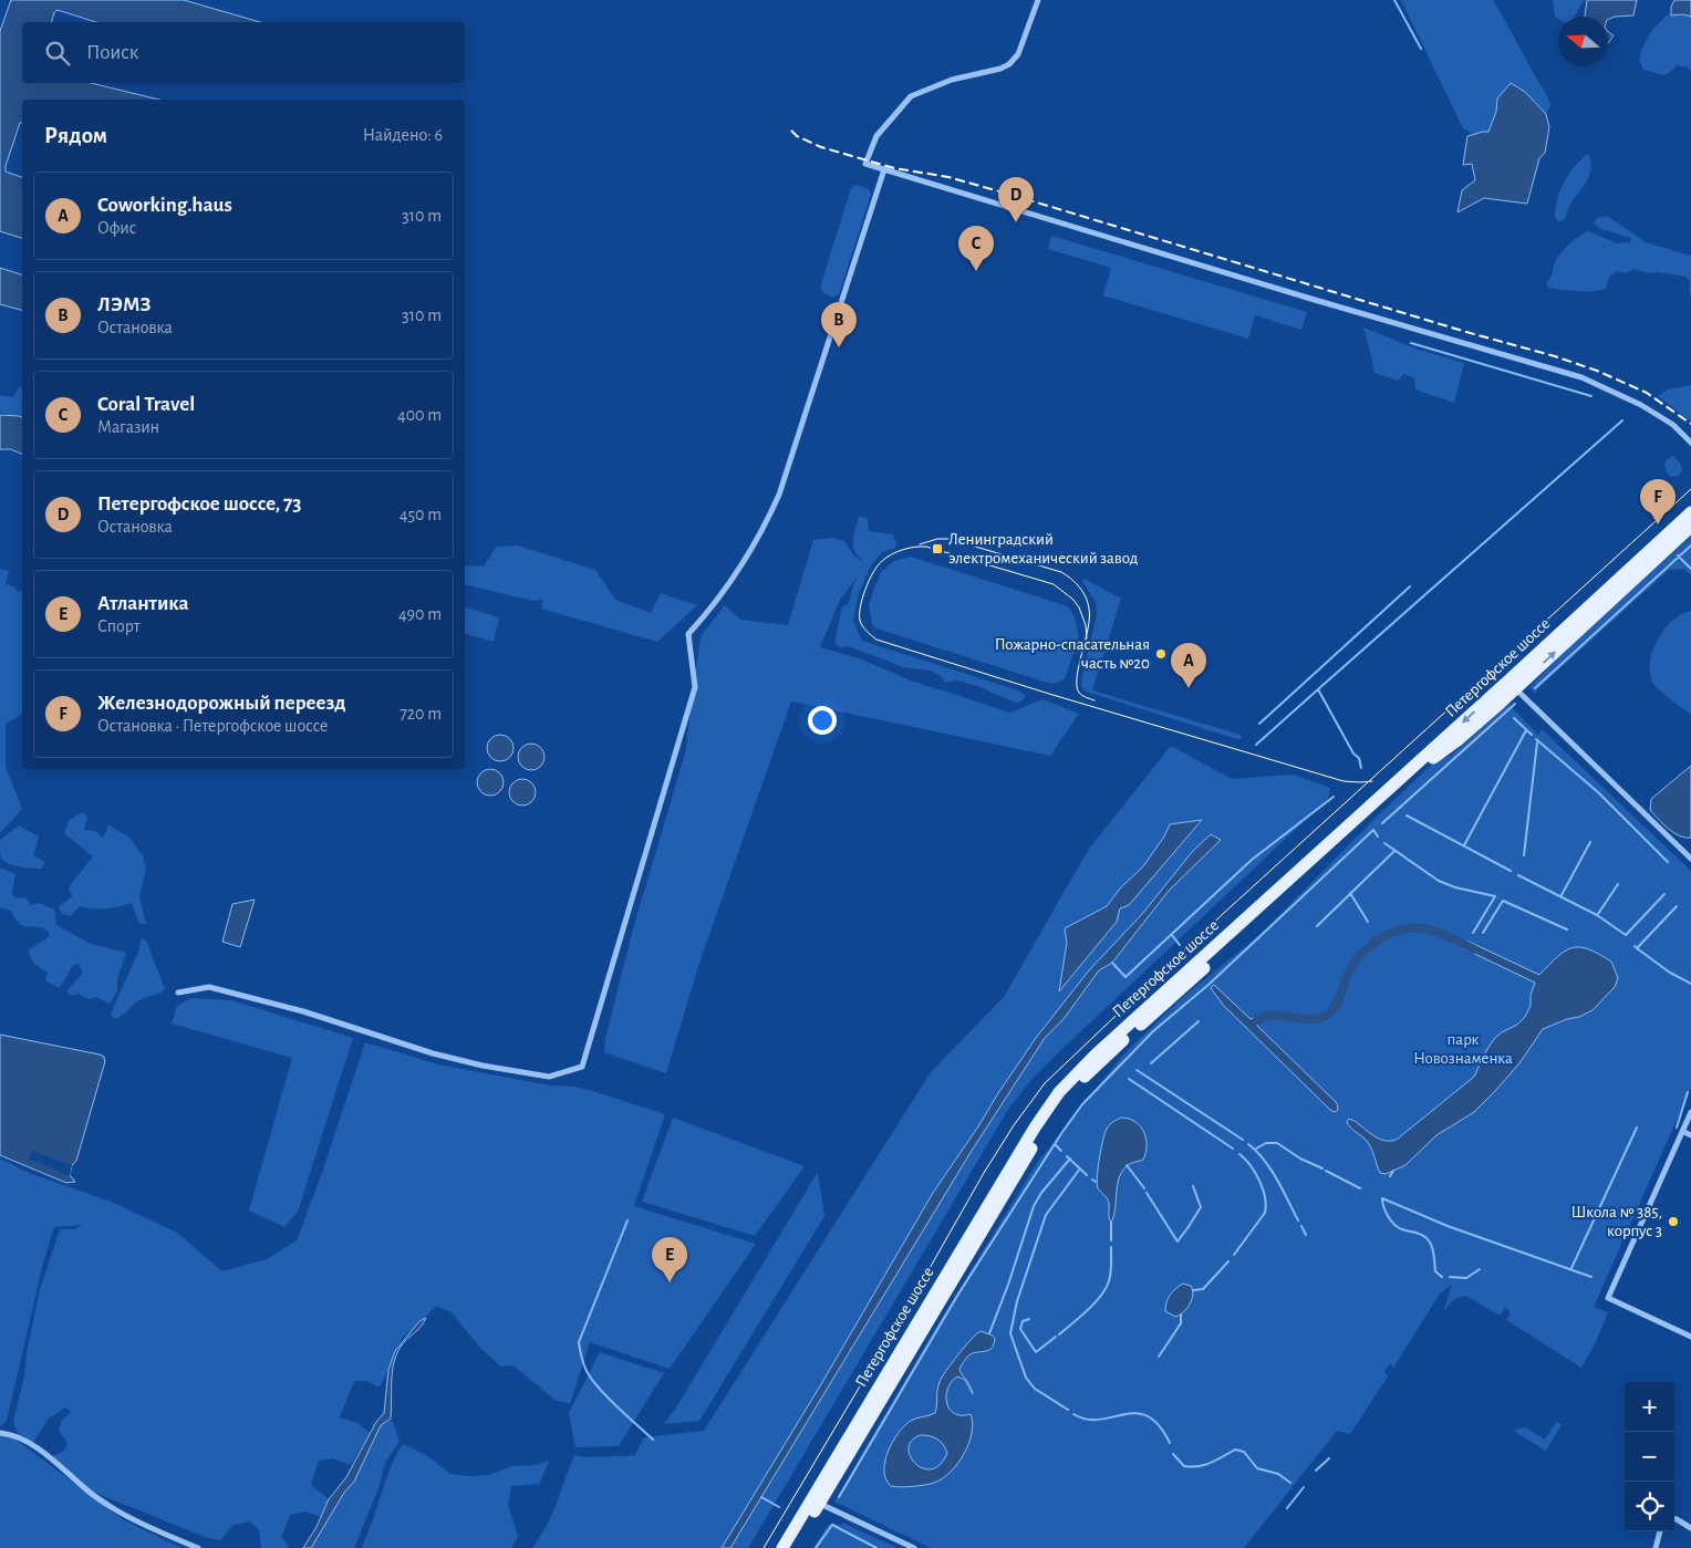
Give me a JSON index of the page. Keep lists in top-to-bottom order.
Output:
{
  "streets": {
    "main road": ["Петергофское шоссе"]
  },
  "parks": ["парк Новознаменка"],
  "places": {
    "transit": ["Ленинградский электромеханический завод"],
    "other": ["Пожарно-спасательная часть №20", "Школа № 385, корпус 3"]
  },
  "north": "left",
  "page": {
    "search": "Поиск",
    "heading": ["Рядом", "Найдено: 6"],
    "list": [
      {
        "mark": "A",
        "name": "Coworking.haus",
        "note": "Офис",
        "value": "310 m"
      },
      {
        "mark": "B",
        "name": "ЛЭМЗ",
        "note": "Остановка",
        "value": "310 m"
      },
      {
        "mark": "C",
        "name": "Coral Travel",
        "note": "Магазин",
        "value": "400 m"
      },
      {
        "mark": "D",
        "name": "Петергофское шоссе, 73",
        "note": "Остановка",
        "value": "450 m"
      },
      {
        "mark": "E",
        "name": "Атлантика",
        "note": "Спорт",
        "value": "490 m"
      },
      {
        "mark": "F",
        "name": "Железнодорожный переезд",
        "note": "Остановка · Петергофское шоссе",
        "value": "720 m"
      }
    ],
    "pins": [
      "D",
      "C",
      "B",
      "F",
      "A",
      "E"
    ],
    "map_buttons": ["+", "−"]
  }
}
